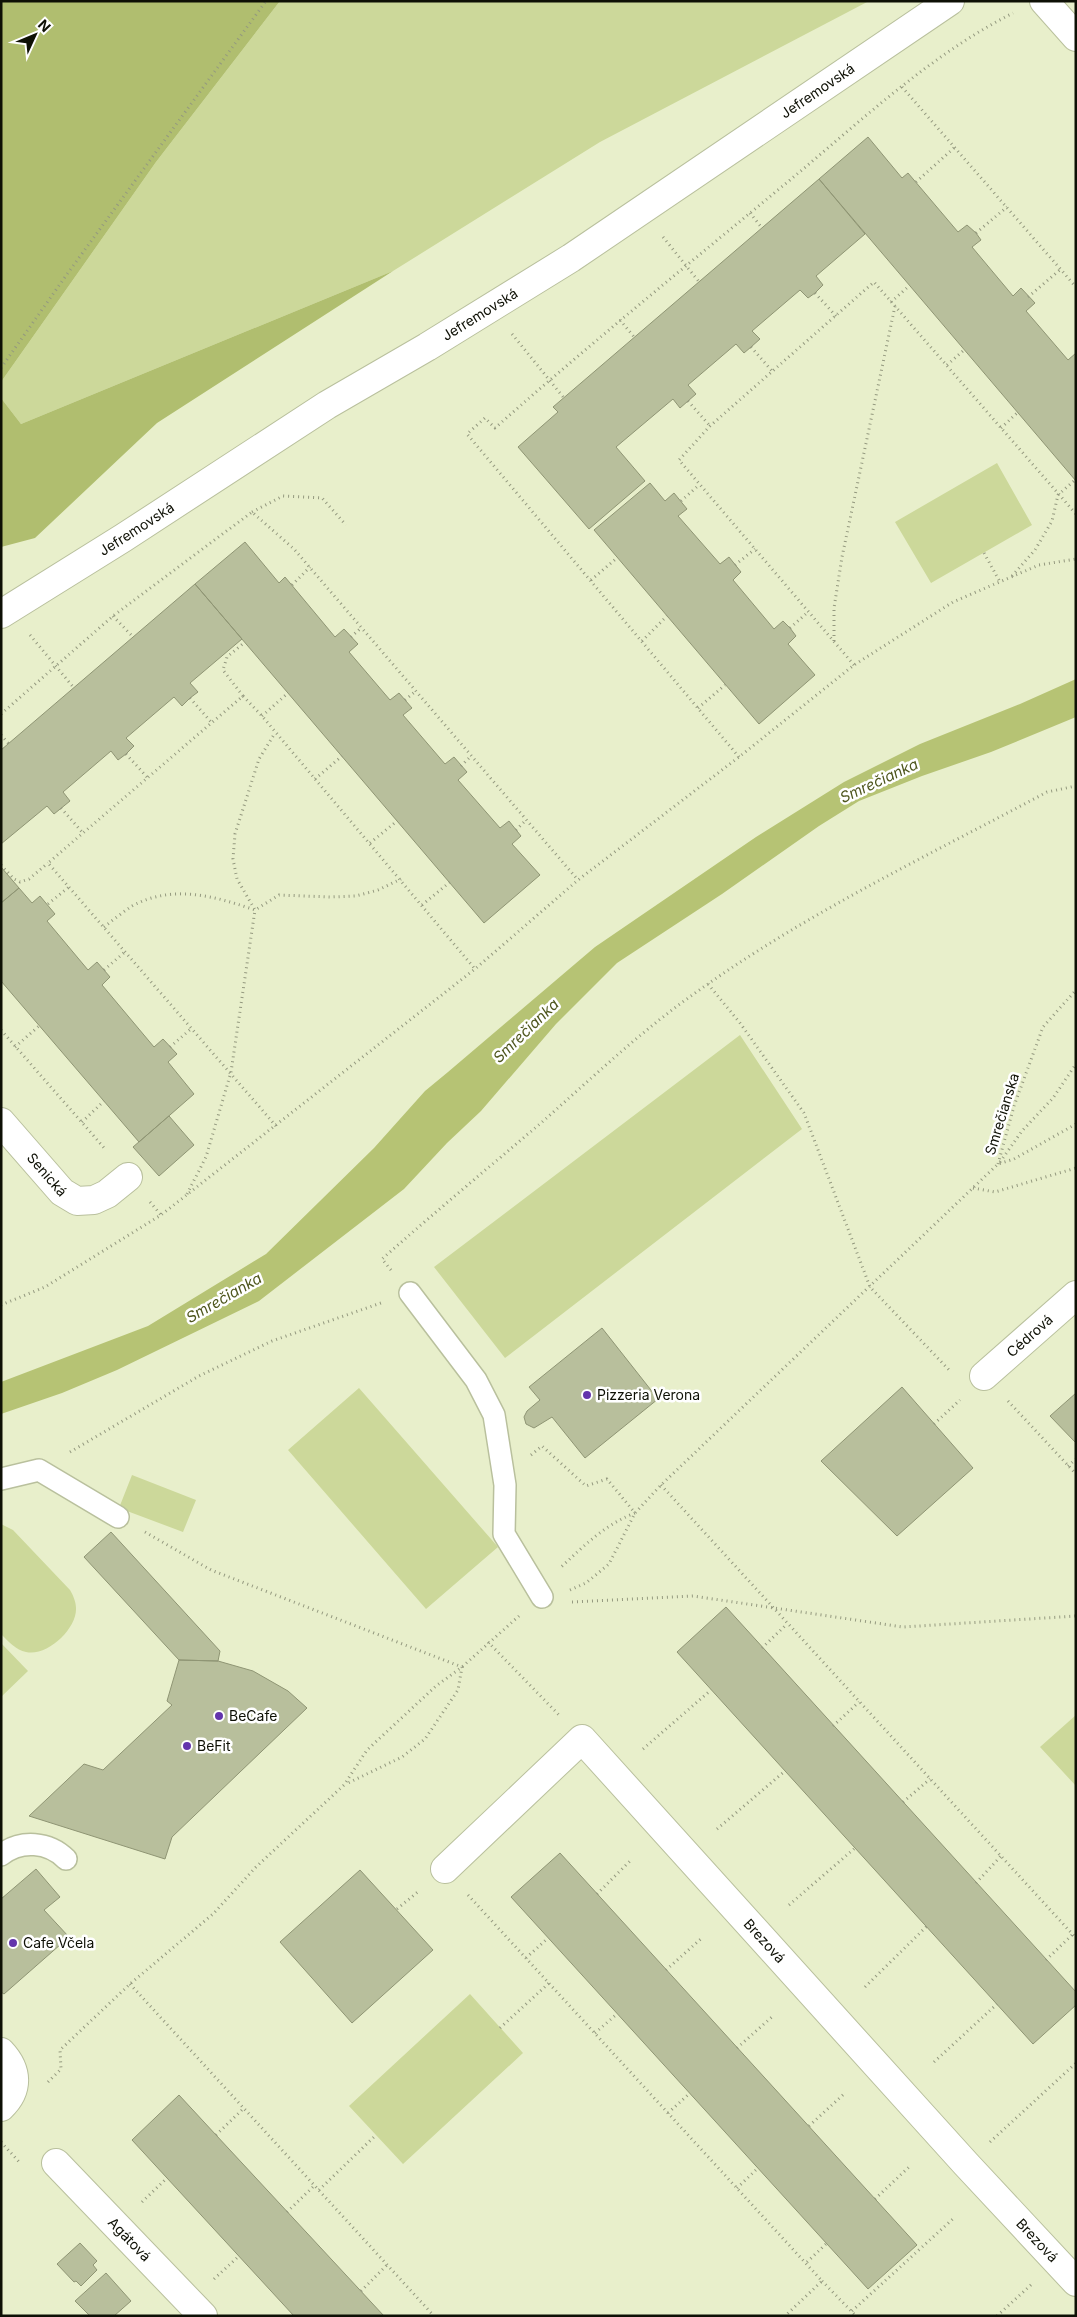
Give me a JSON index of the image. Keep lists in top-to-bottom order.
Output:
{
  "streets": {
    "street": [
      "Jefremovská",
      "Senická",
      "Cédrová",
      "Brezová",
      "Agátová"
    ],
    "path": ["Smrečianska"]
  },
  "water": ["Smrečianka"],
  "places": [
    "Pizzeria Verona",
    "BeCafe",
    "BeFit",
    "Cafe Včela"
  ],
  "north": "top right"
}
